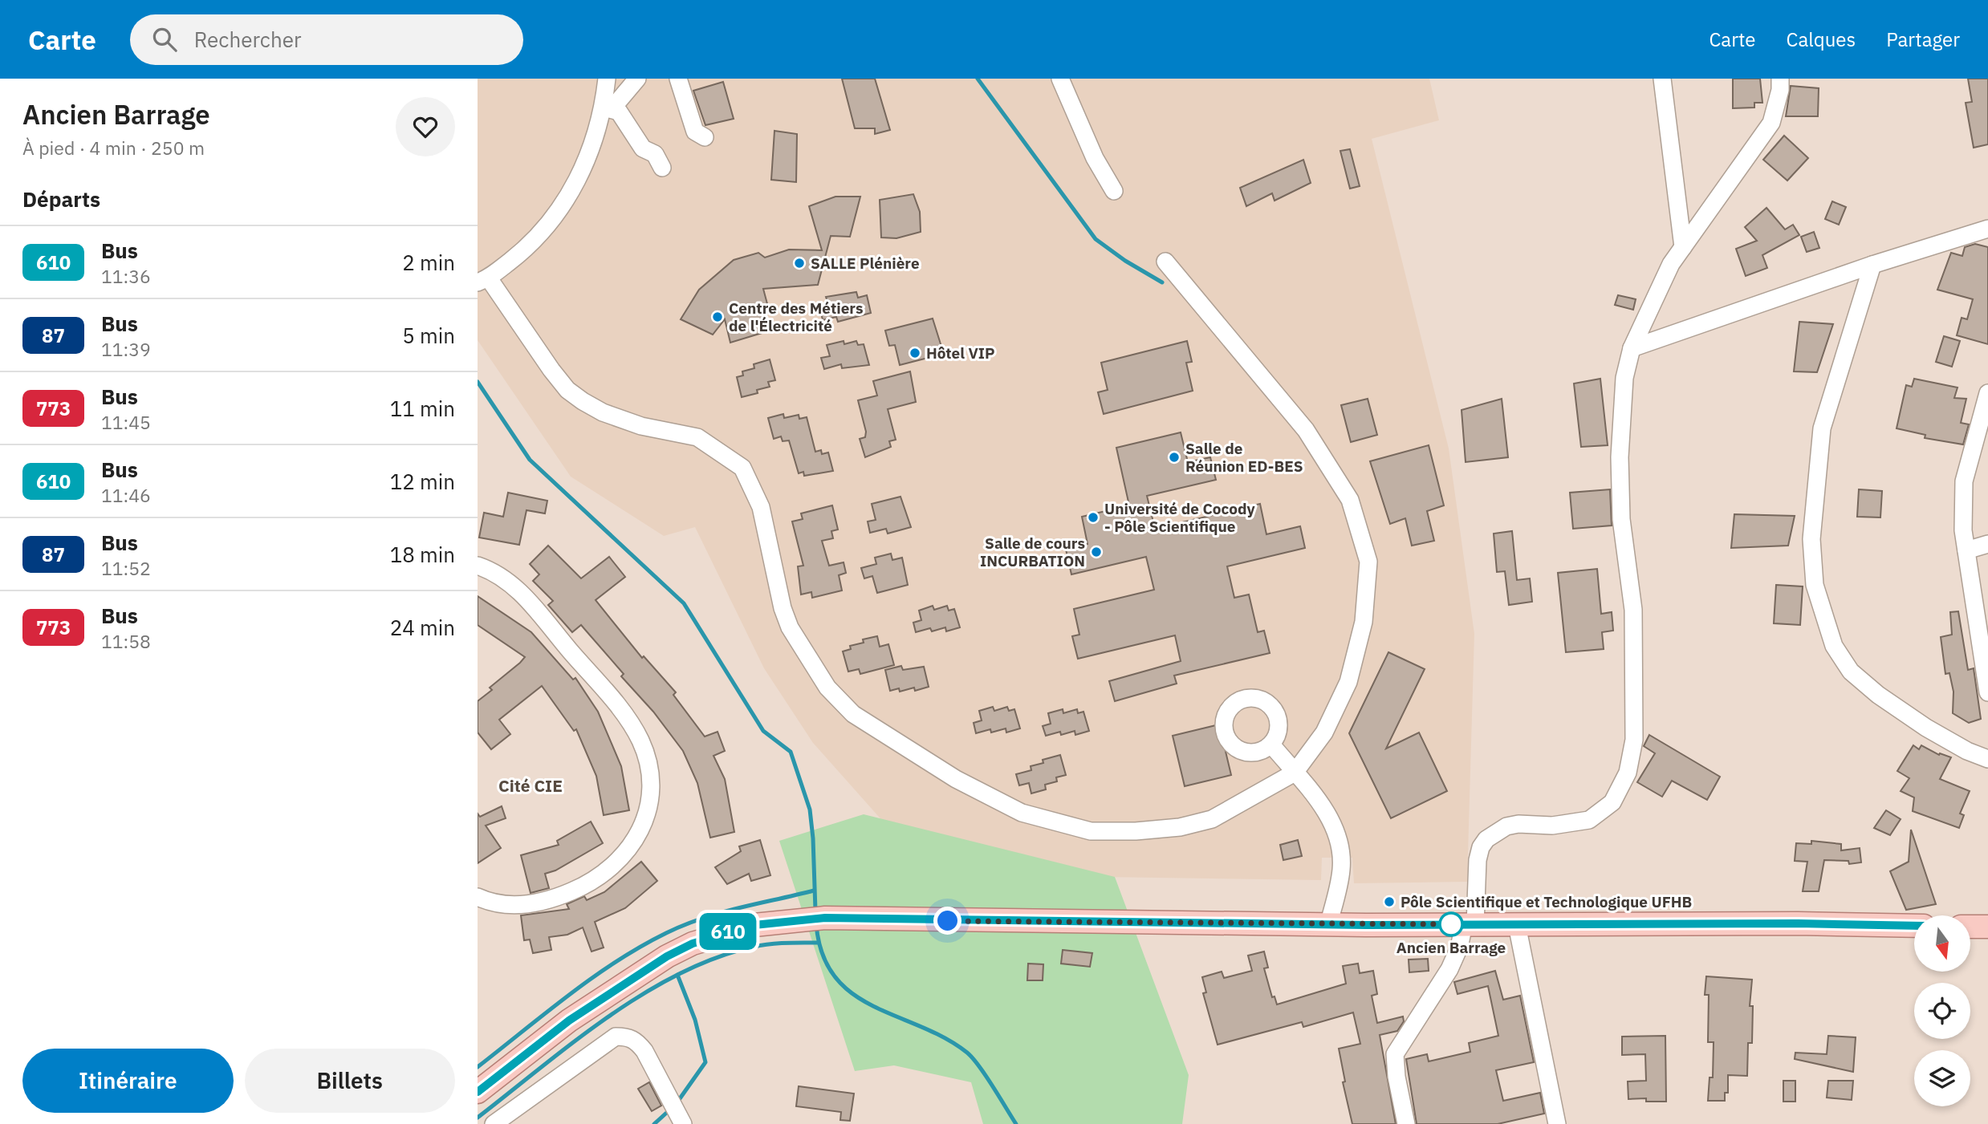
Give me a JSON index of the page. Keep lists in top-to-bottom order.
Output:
{
  "districts": ["Cité CIE"],
  "places": [
    "SALLE Plénière",
    "Centre des Métiers de l'Électricité",
    "Hôtel VIP",
    "Salle de Réunion ED-BES",
    "Université de Cocody - Pôle Scientifique",
    "Salle de cours INCURBATION",
    "Pôle Scientifique et Technologique UFHB",
    "Ancien Barrage"
  ],
  "lines": ["bus line 610"],
  "north": "bottom",
  "page": {
    "header": "Carte",
    "search": "Rechercher",
    "nav": ["Carte", "Calques", "Partager"],
    "heading": [
      ["Ancien Barrage", "À pied · 4 min · 250 m"],
      "Départs"
    ],
    "on_map": "610",
    "list": [
      {
        "mark": "610",
        "name": "Bus",
        "note": "11:36",
        "value": "2 min"
      },
      {
        "mark": "87",
        "name": "Bus",
        "note": "11:39",
        "value": "5 min"
      },
      {
        "mark": "773",
        "name": "Bus",
        "note": "11:45",
        "value": "11 min"
      },
      {
        "mark": "610",
        "name": "Bus",
        "note": "11:46",
        "value": "12 min"
      },
      {
        "mark": "87",
        "name": "Bus",
        "note": "11:52",
        "value": "18 min"
      },
      {
        "mark": "773",
        "name": "Bus",
        "note": "11:58",
        "value": "24 min"
      }
    ],
    "buttons": ["Itinéraire", "Billets"]
  }
}
